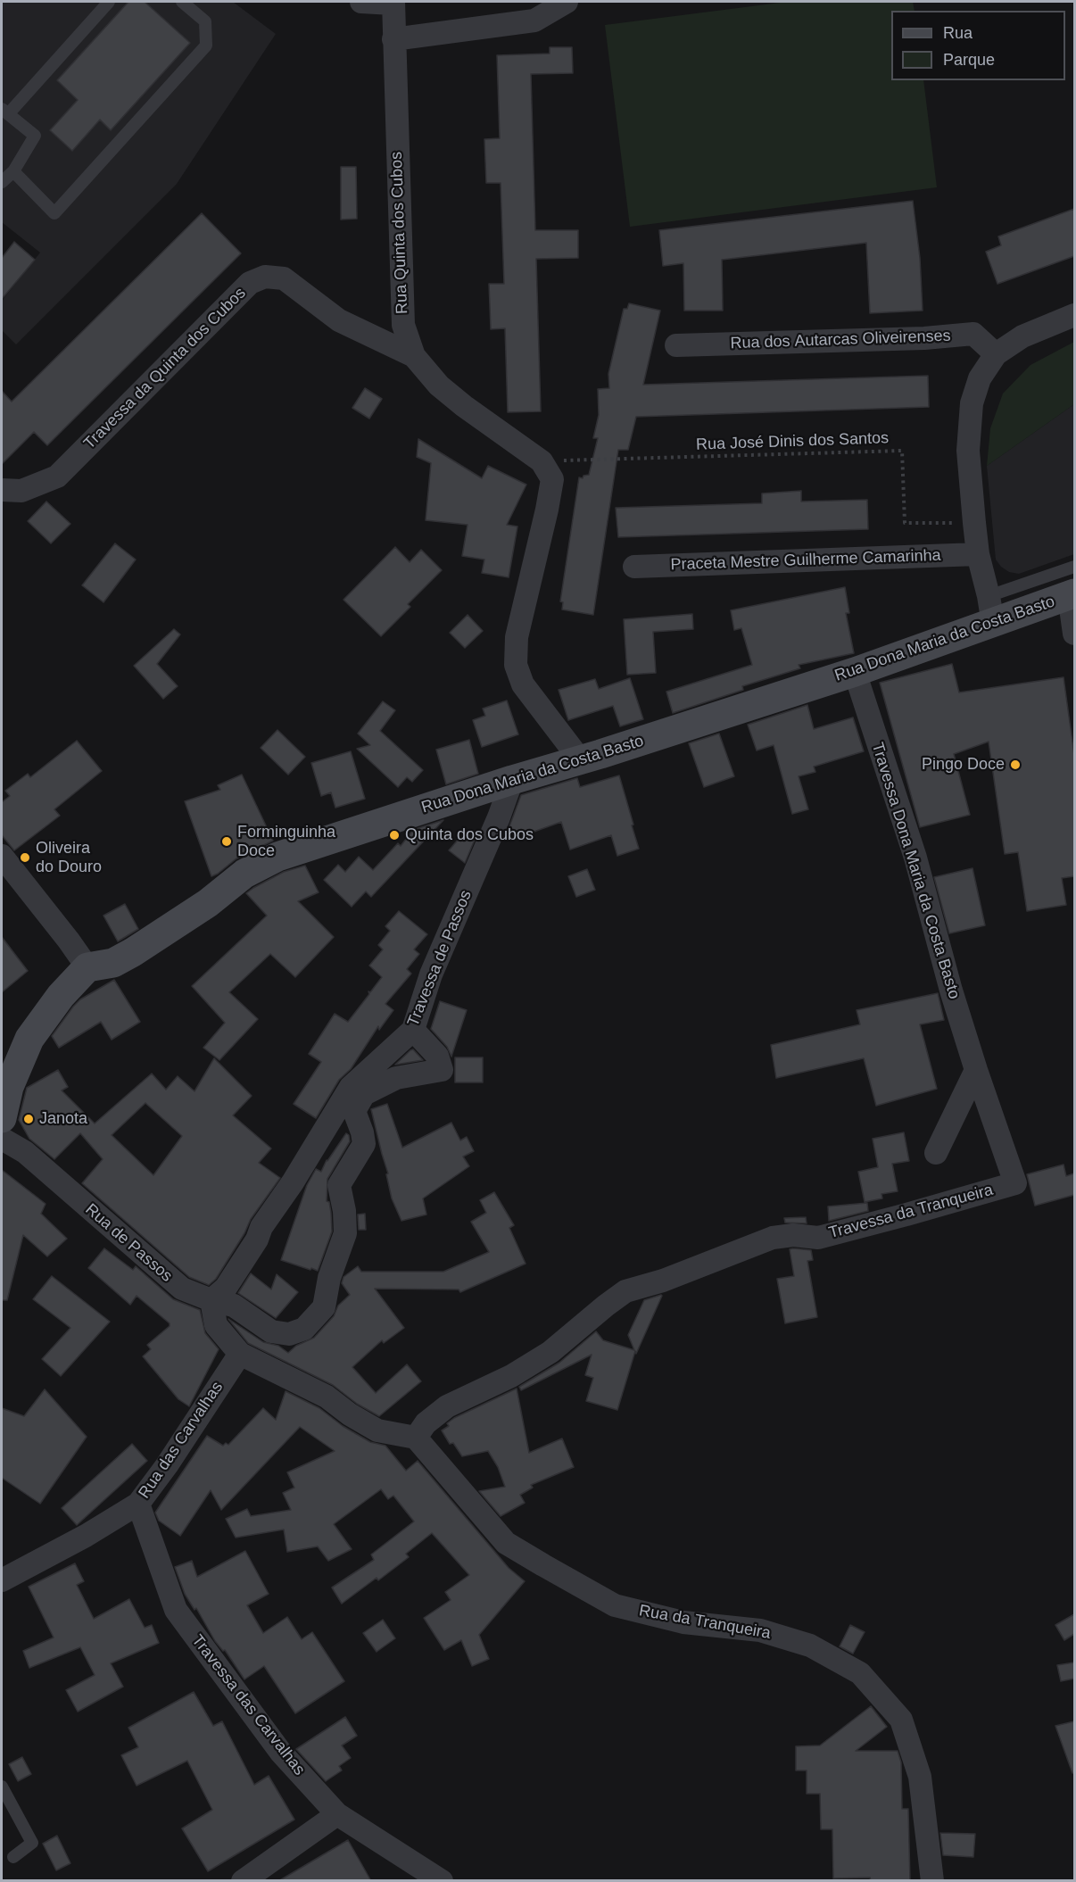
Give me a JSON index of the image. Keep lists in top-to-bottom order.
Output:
{
  "streets": {
    "street": [
      "Rua Quinta dos Cubos",
      "Rua dos Autarcas Oliveirenses",
      "Travessa da Quinta dos Cubos",
      "Praceta Mestre Guilherme Camarinha",
      "Rua Dona Maria da Costa Basto",
      "Travessa Dona Maria da Costa Basto",
      "Travessa de Passos",
      "Travessa da Tranqueira",
      "Rua de Passos",
      "Rua das Carvalhas",
      "Rua da Tranqueira",
      "Travessa das Carvalhas"
    ],
    "path": ["Rua José Dinis dos Santos"]
  },
  "crossings": [
    ["Rua Quinta dos Cubos", "Travessa da Quinta dos Cubos"],
    ["Rua Quinta dos Cubos", "Rua José Dinis dos Santos"],
    ["Rua Dona Maria da Costa Basto", "Travessa Dona Maria da Costa Basto"],
    ["Rua Dona Maria da Costa Basto", "Travessa de Passos"],
    ["Travessa Dona Maria da Costa Basto", "Travessa da Tranqueira"],
    ["Travessa de Passos", "Rua de Passos"],
    ["Travessa da Tranqueira", "Rua da Tranqueira"],
    ["Rua das Carvalhas", "Travessa das Carvalhas"]
  ],
  "places": [
    "Pingo Doce",
    "Quinta dos Cubos",
    "Forminguinha Doce",
    "Oliveira do Douro",
    "Janota"
  ],
  "legend": ["Rua", "Parque"]
}
